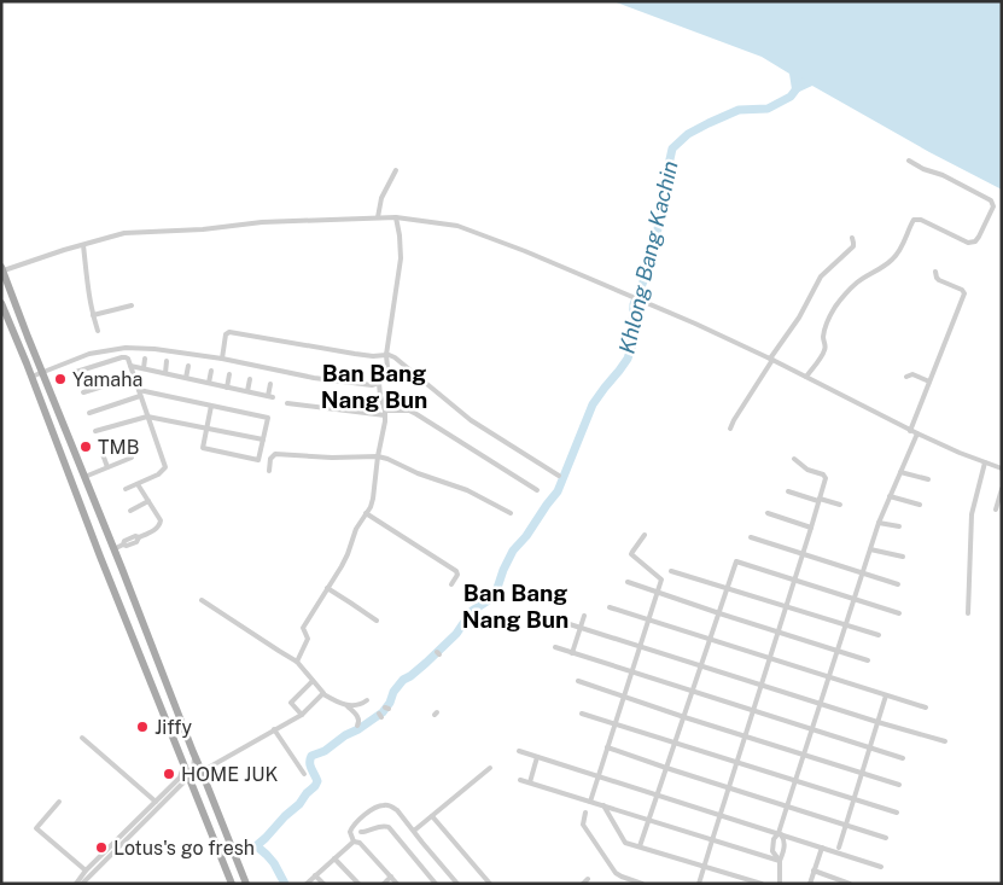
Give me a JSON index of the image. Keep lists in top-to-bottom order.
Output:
{
  "districts": ["Ban Bang Nang Bun", "Ban Bang Nang Bun"],
  "water": ["Khlong Bang Kachin"],
  "places": [
    "Yamaha",
    "TMB",
    "Jiffy",
    "HOME JUK",
    "Lotus's go fresh"
  ]
}
